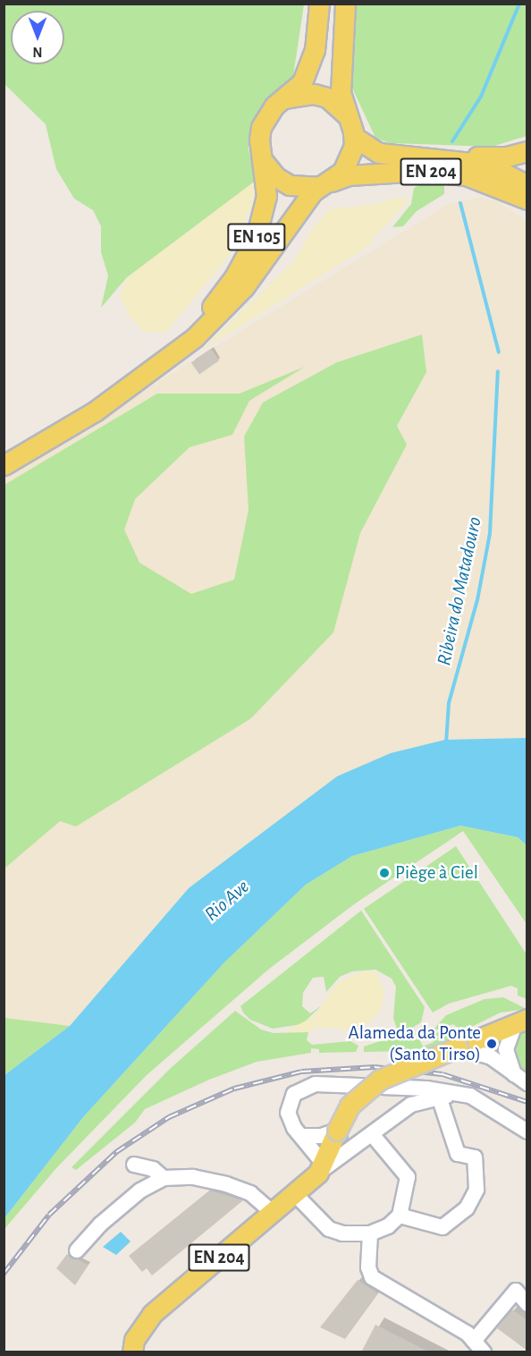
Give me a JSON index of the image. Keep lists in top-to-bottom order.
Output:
{
  "streets": {
    "main road": ["EN 204", "EN 105"]
  },
  "crossings": [
    ["EN 204", "EN 105"]
  ],
  "water": ["Ribeira do Matadouro", "Rio Ave"],
  "places": ["Piège à Ciel", "Alameda da Ponte (Santo Tirso)"],
  "north": "bottom"
}
